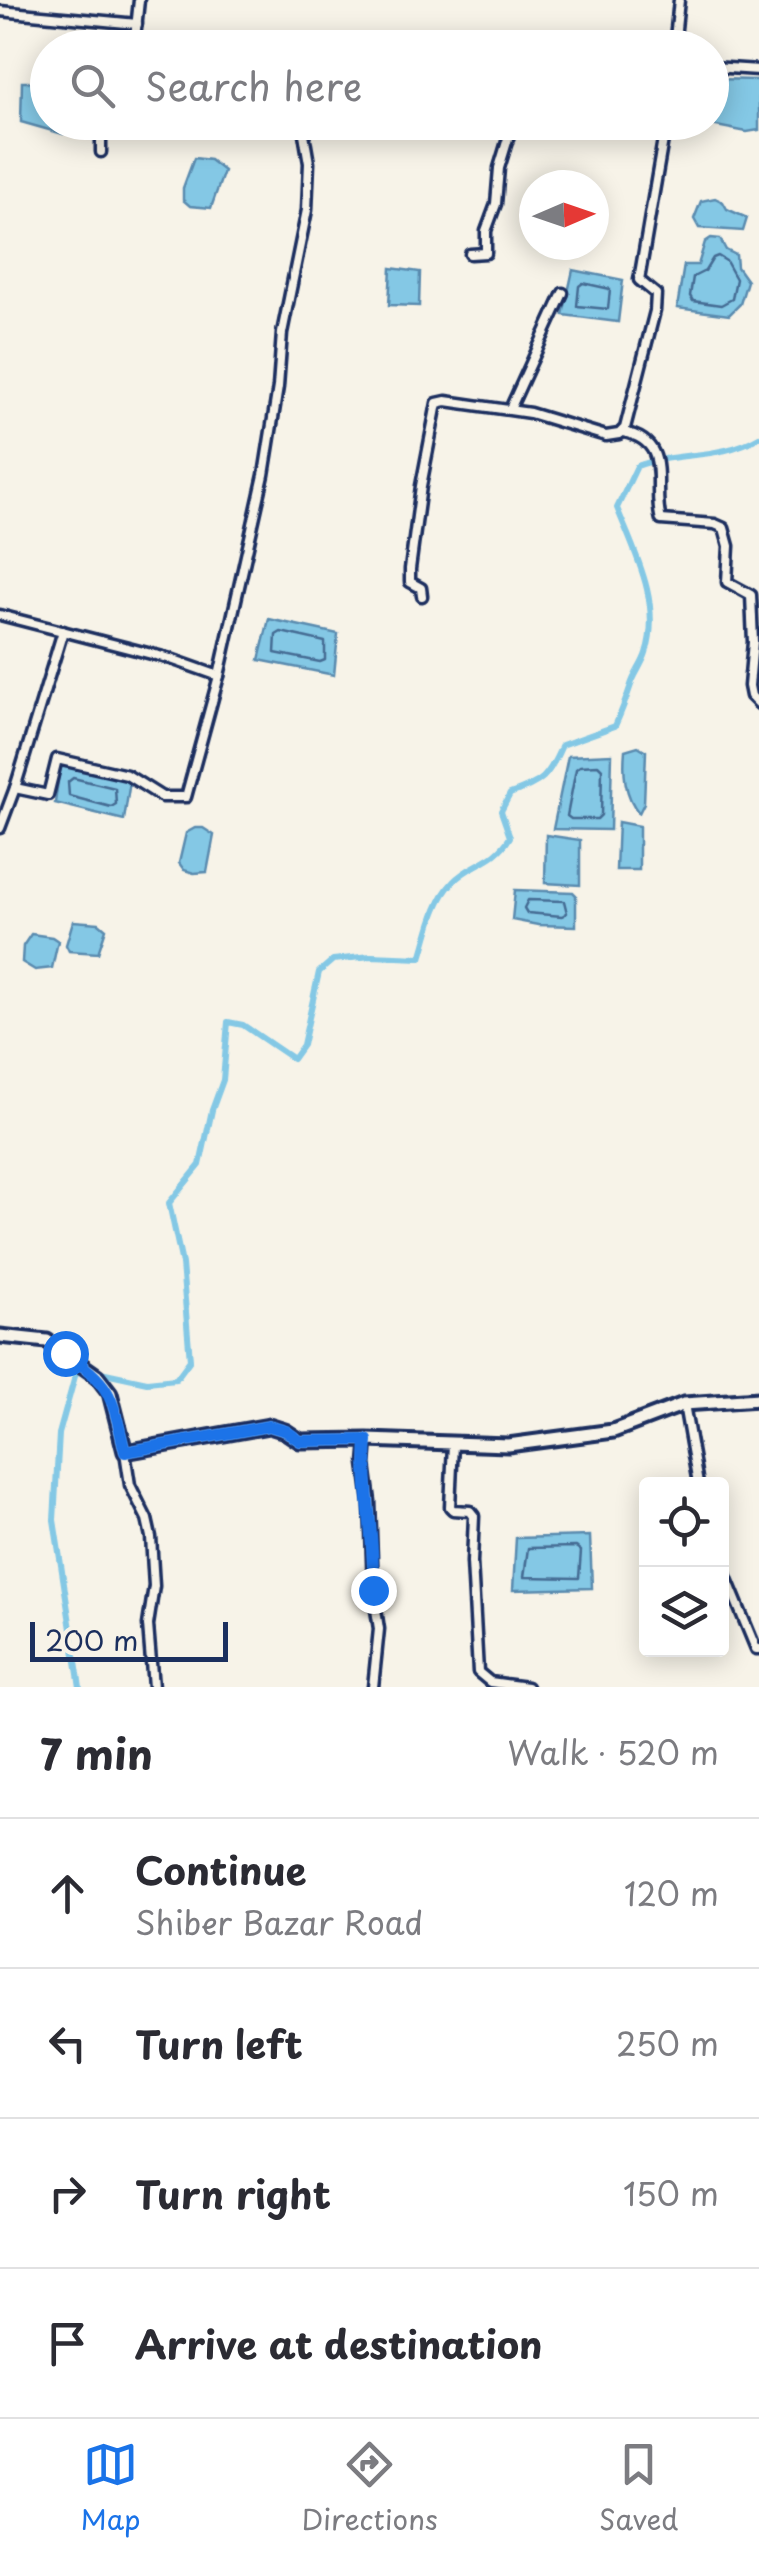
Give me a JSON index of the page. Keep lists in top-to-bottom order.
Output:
{
  "scale_bar": "200 m",
  "north": "right",
  "page": {
    "search": "Search here",
    "scale": "200 m",
    "heading": ["7 min", "Walk · 520 m"],
    "list": [
      ["Continue", "Shiber Bazar Road", "120 m"],
      ["Turn left", "250 m"],
      ["Turn right", "150 m"],
      "Arrive at destination"
    ],
    "nav": ["Map", "Directions", "Saved"]
  }
}
